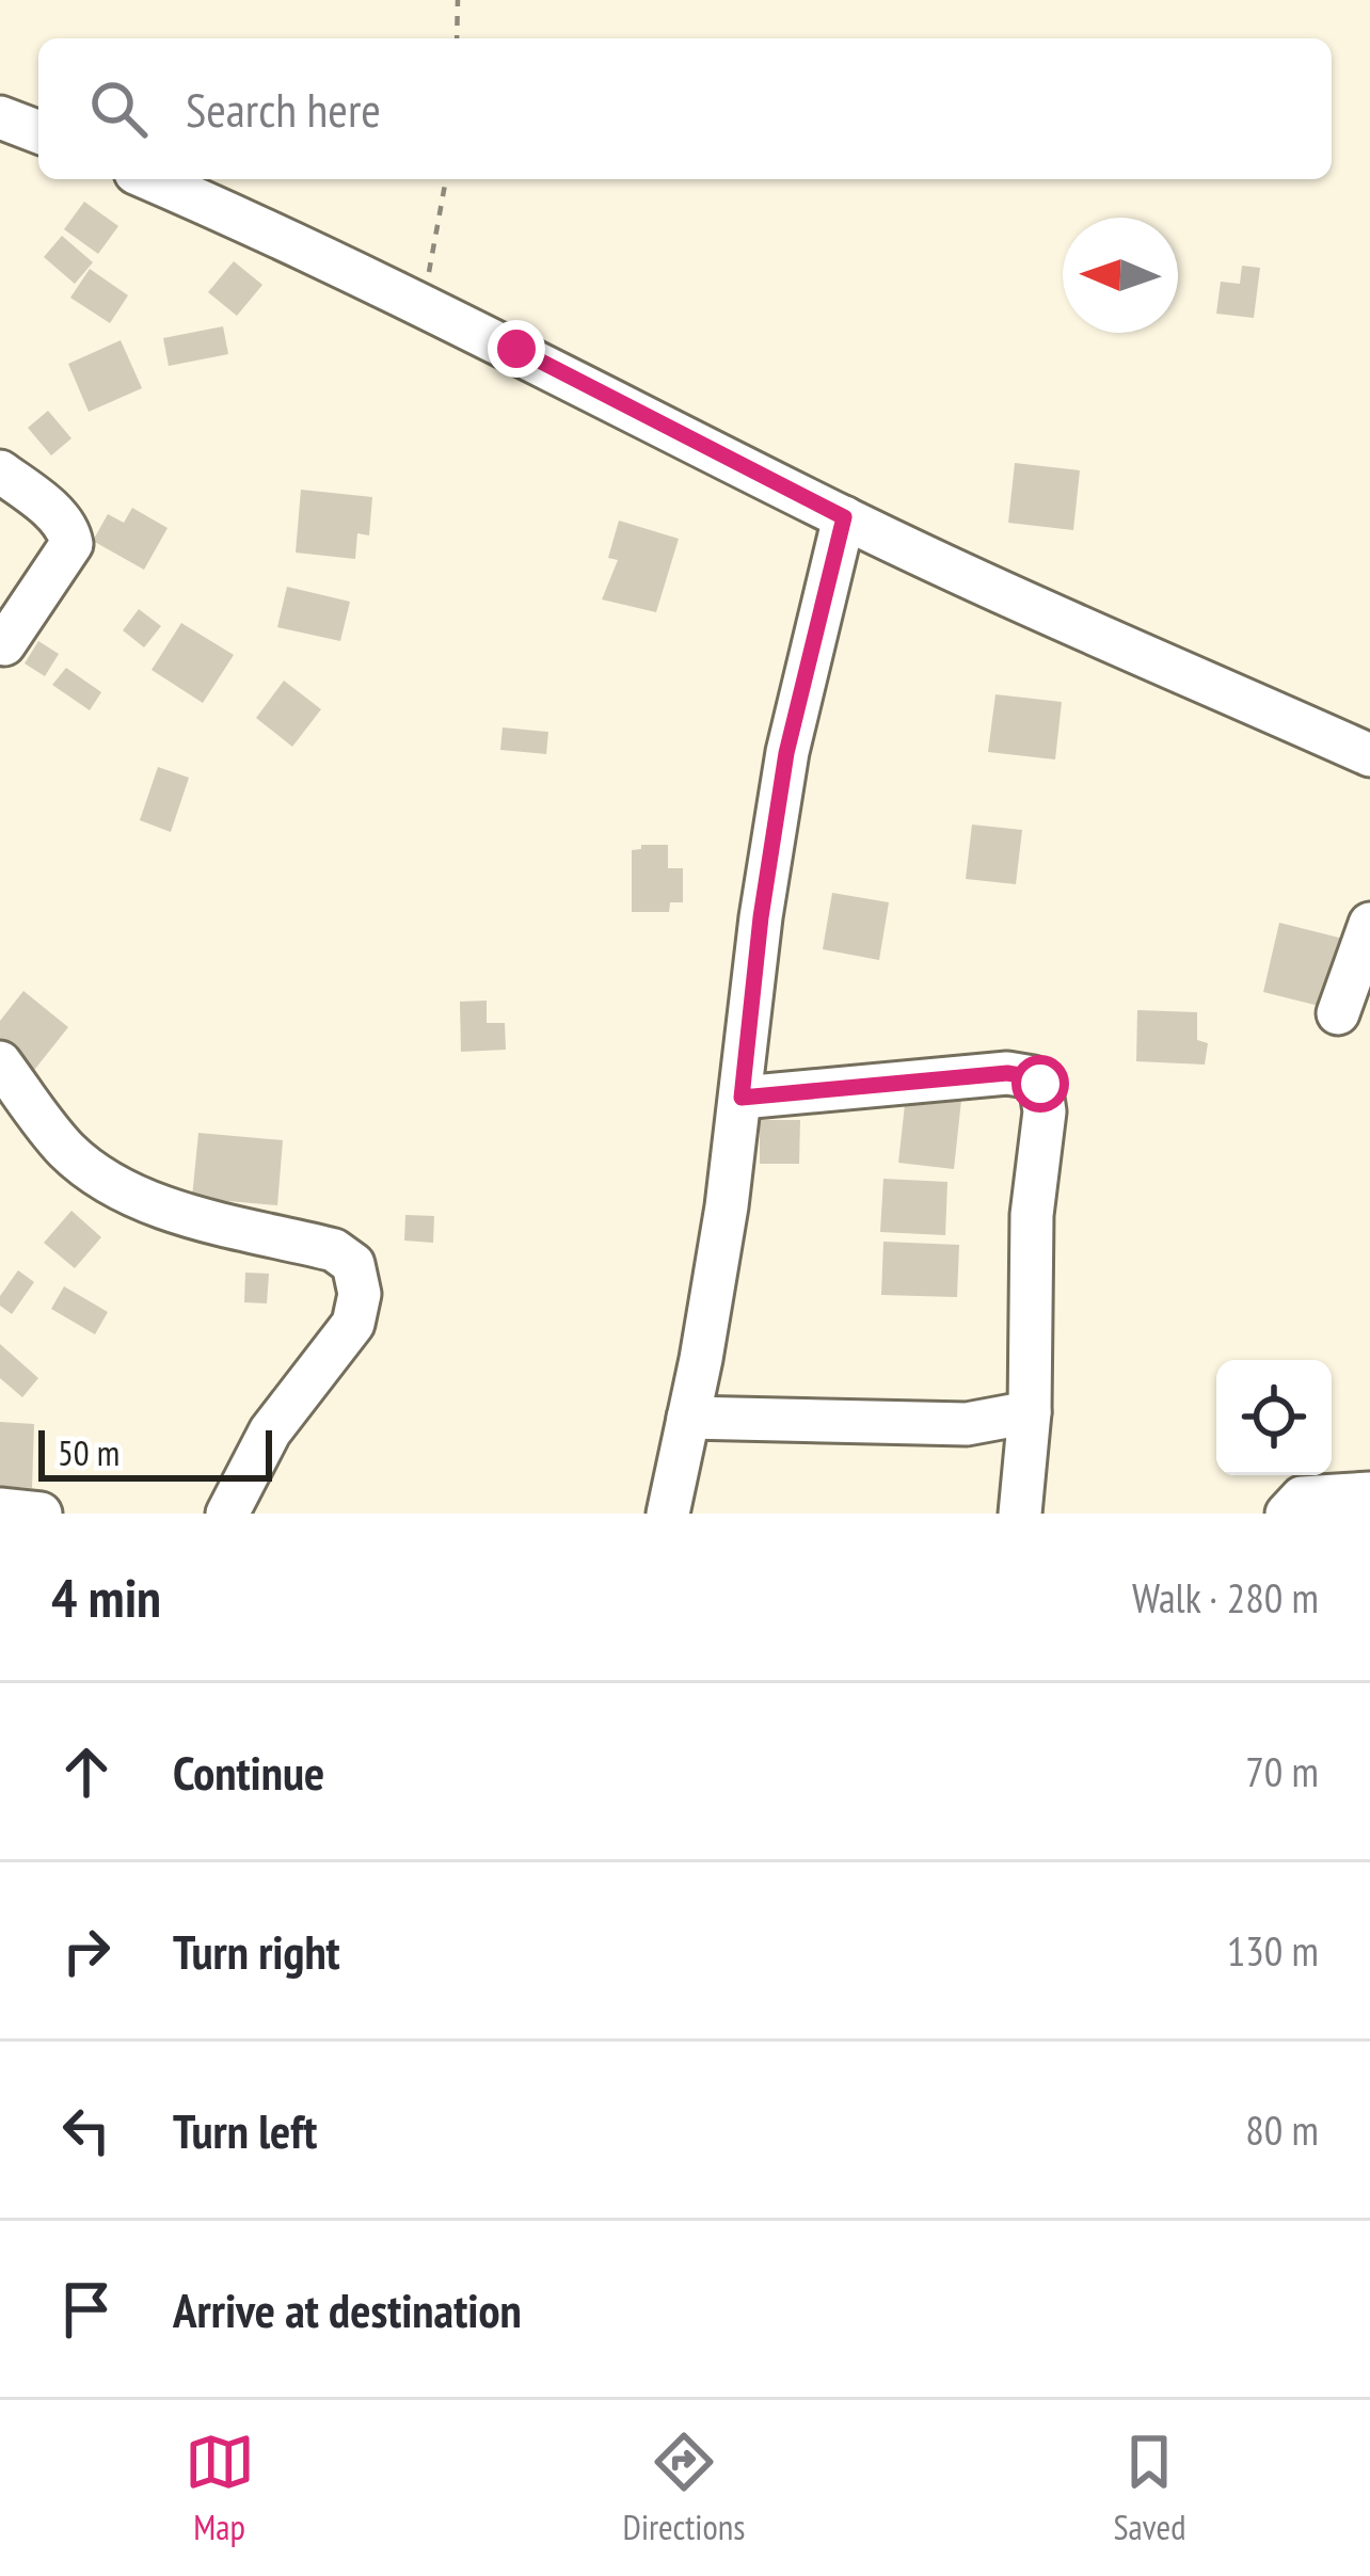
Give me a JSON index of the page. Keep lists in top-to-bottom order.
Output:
{
  "scale_bar": "50 m",
  "north": "left",
  "page": {
    "search": "Search here",
    "scale": "50 m",
    "heading": ["4 min", "Walk · 280 m"],
    "list": [
      ["Continue", "70 m"],
      ["Turn right", "130 m"],
      ["Turn left", "80 m"],
      "Arrive at destination"
    ],
    "nav": ["Map", "Directions", "Saved"]
  }
}
